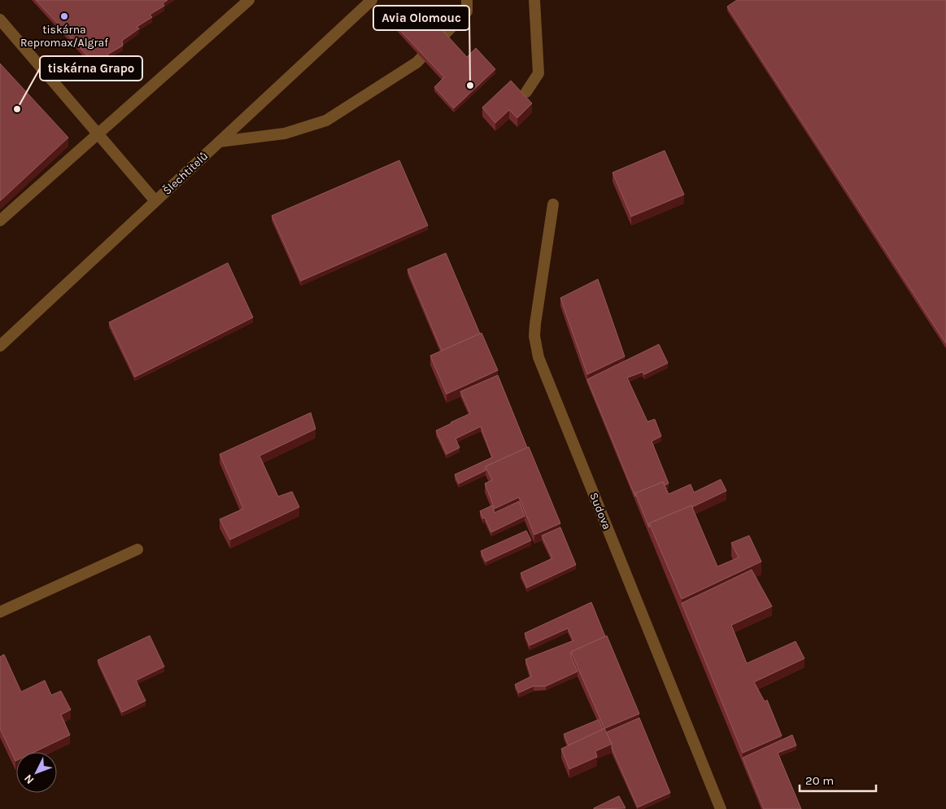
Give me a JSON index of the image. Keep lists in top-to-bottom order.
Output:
{
  "streets": {
    "street": ["Šlechtitelů", "Sudova"]
  },
  "places": ["tiskárna Repromax/Algraf", "Avia Olomouc", "tiskárna Grapo"],
  "scale_bar": "20 m",
  "north": "bottom left"
}
